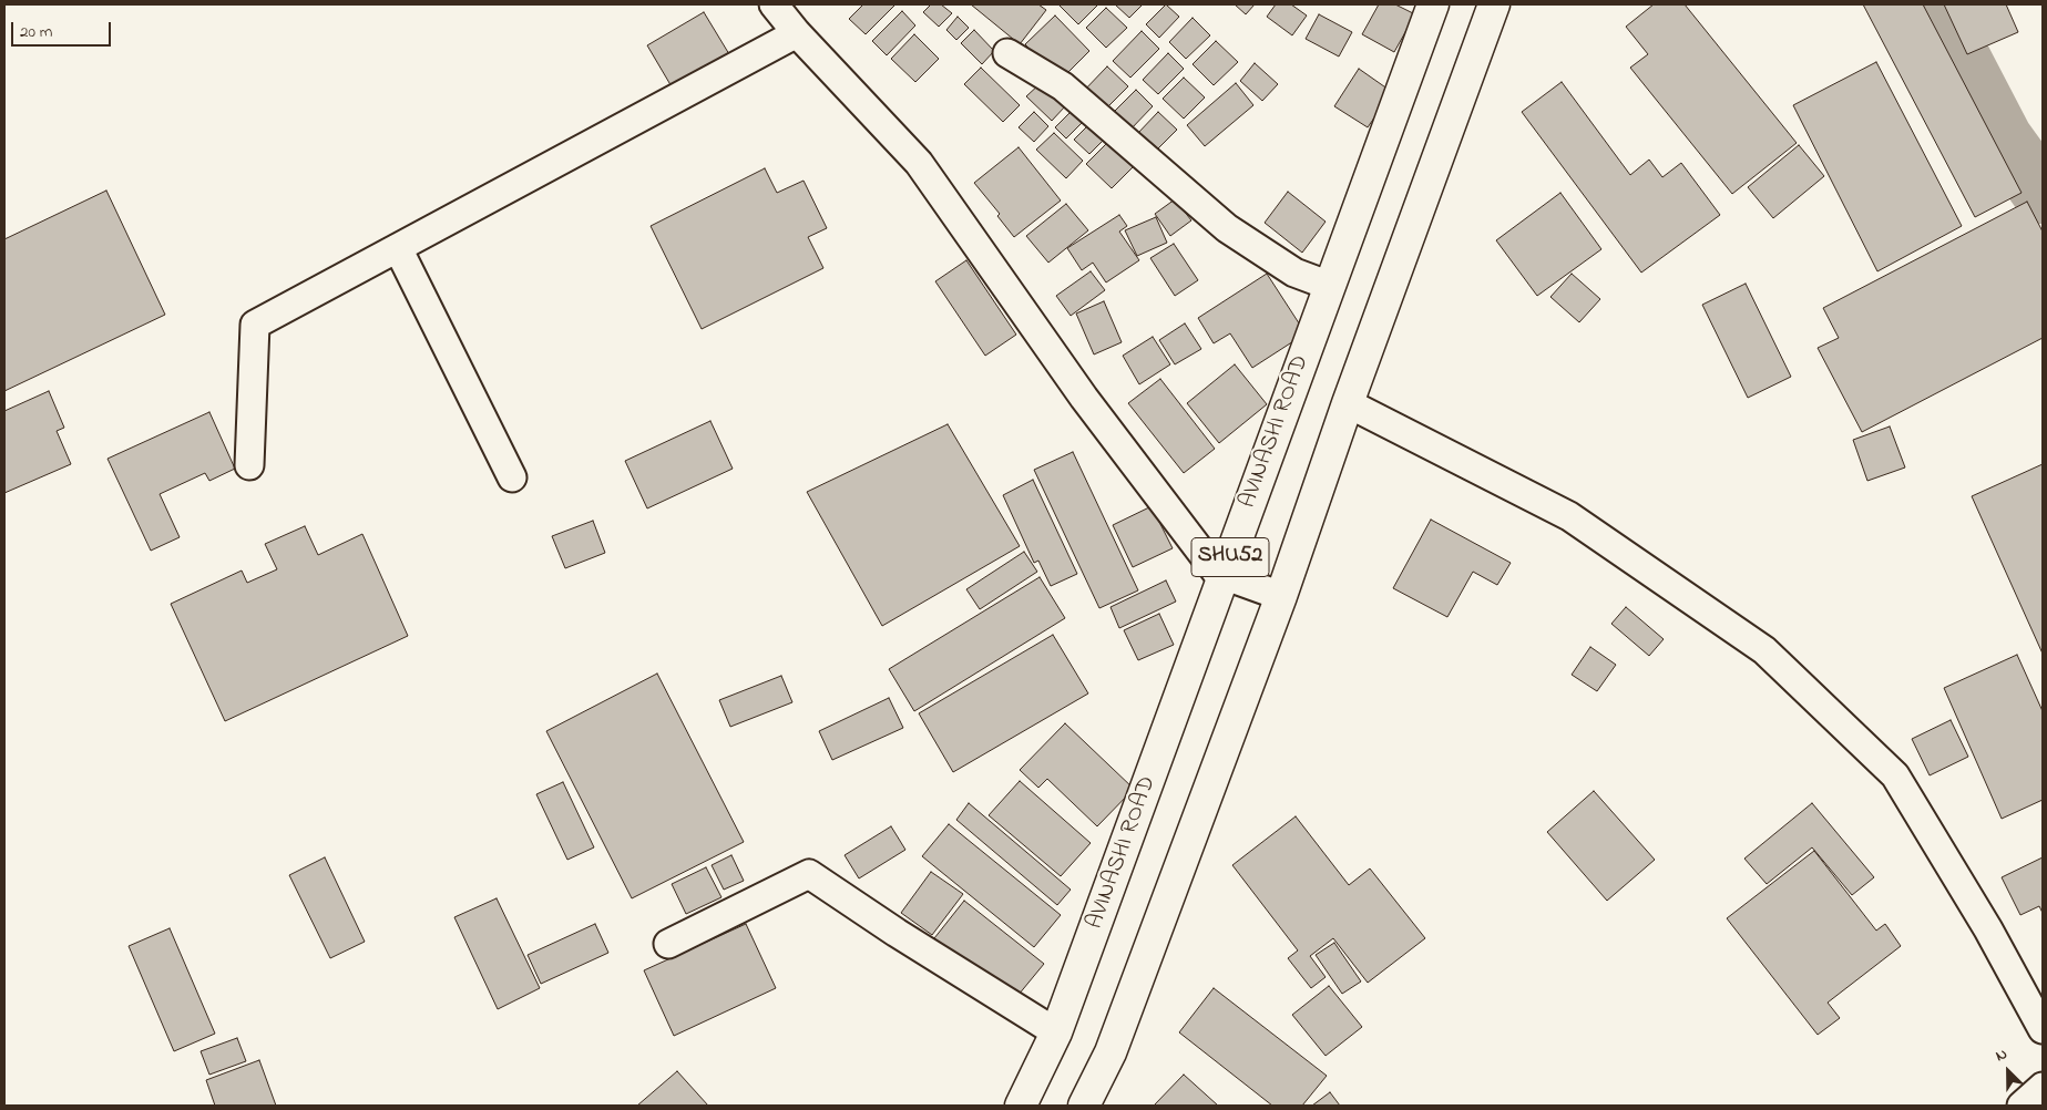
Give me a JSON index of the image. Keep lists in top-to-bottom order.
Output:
{
  "streets": {
    "main road": ["AVINASHI ROAD", "SHU52"]
  },
  "scale_bar": "20 m",
  "north": "top left"
}
